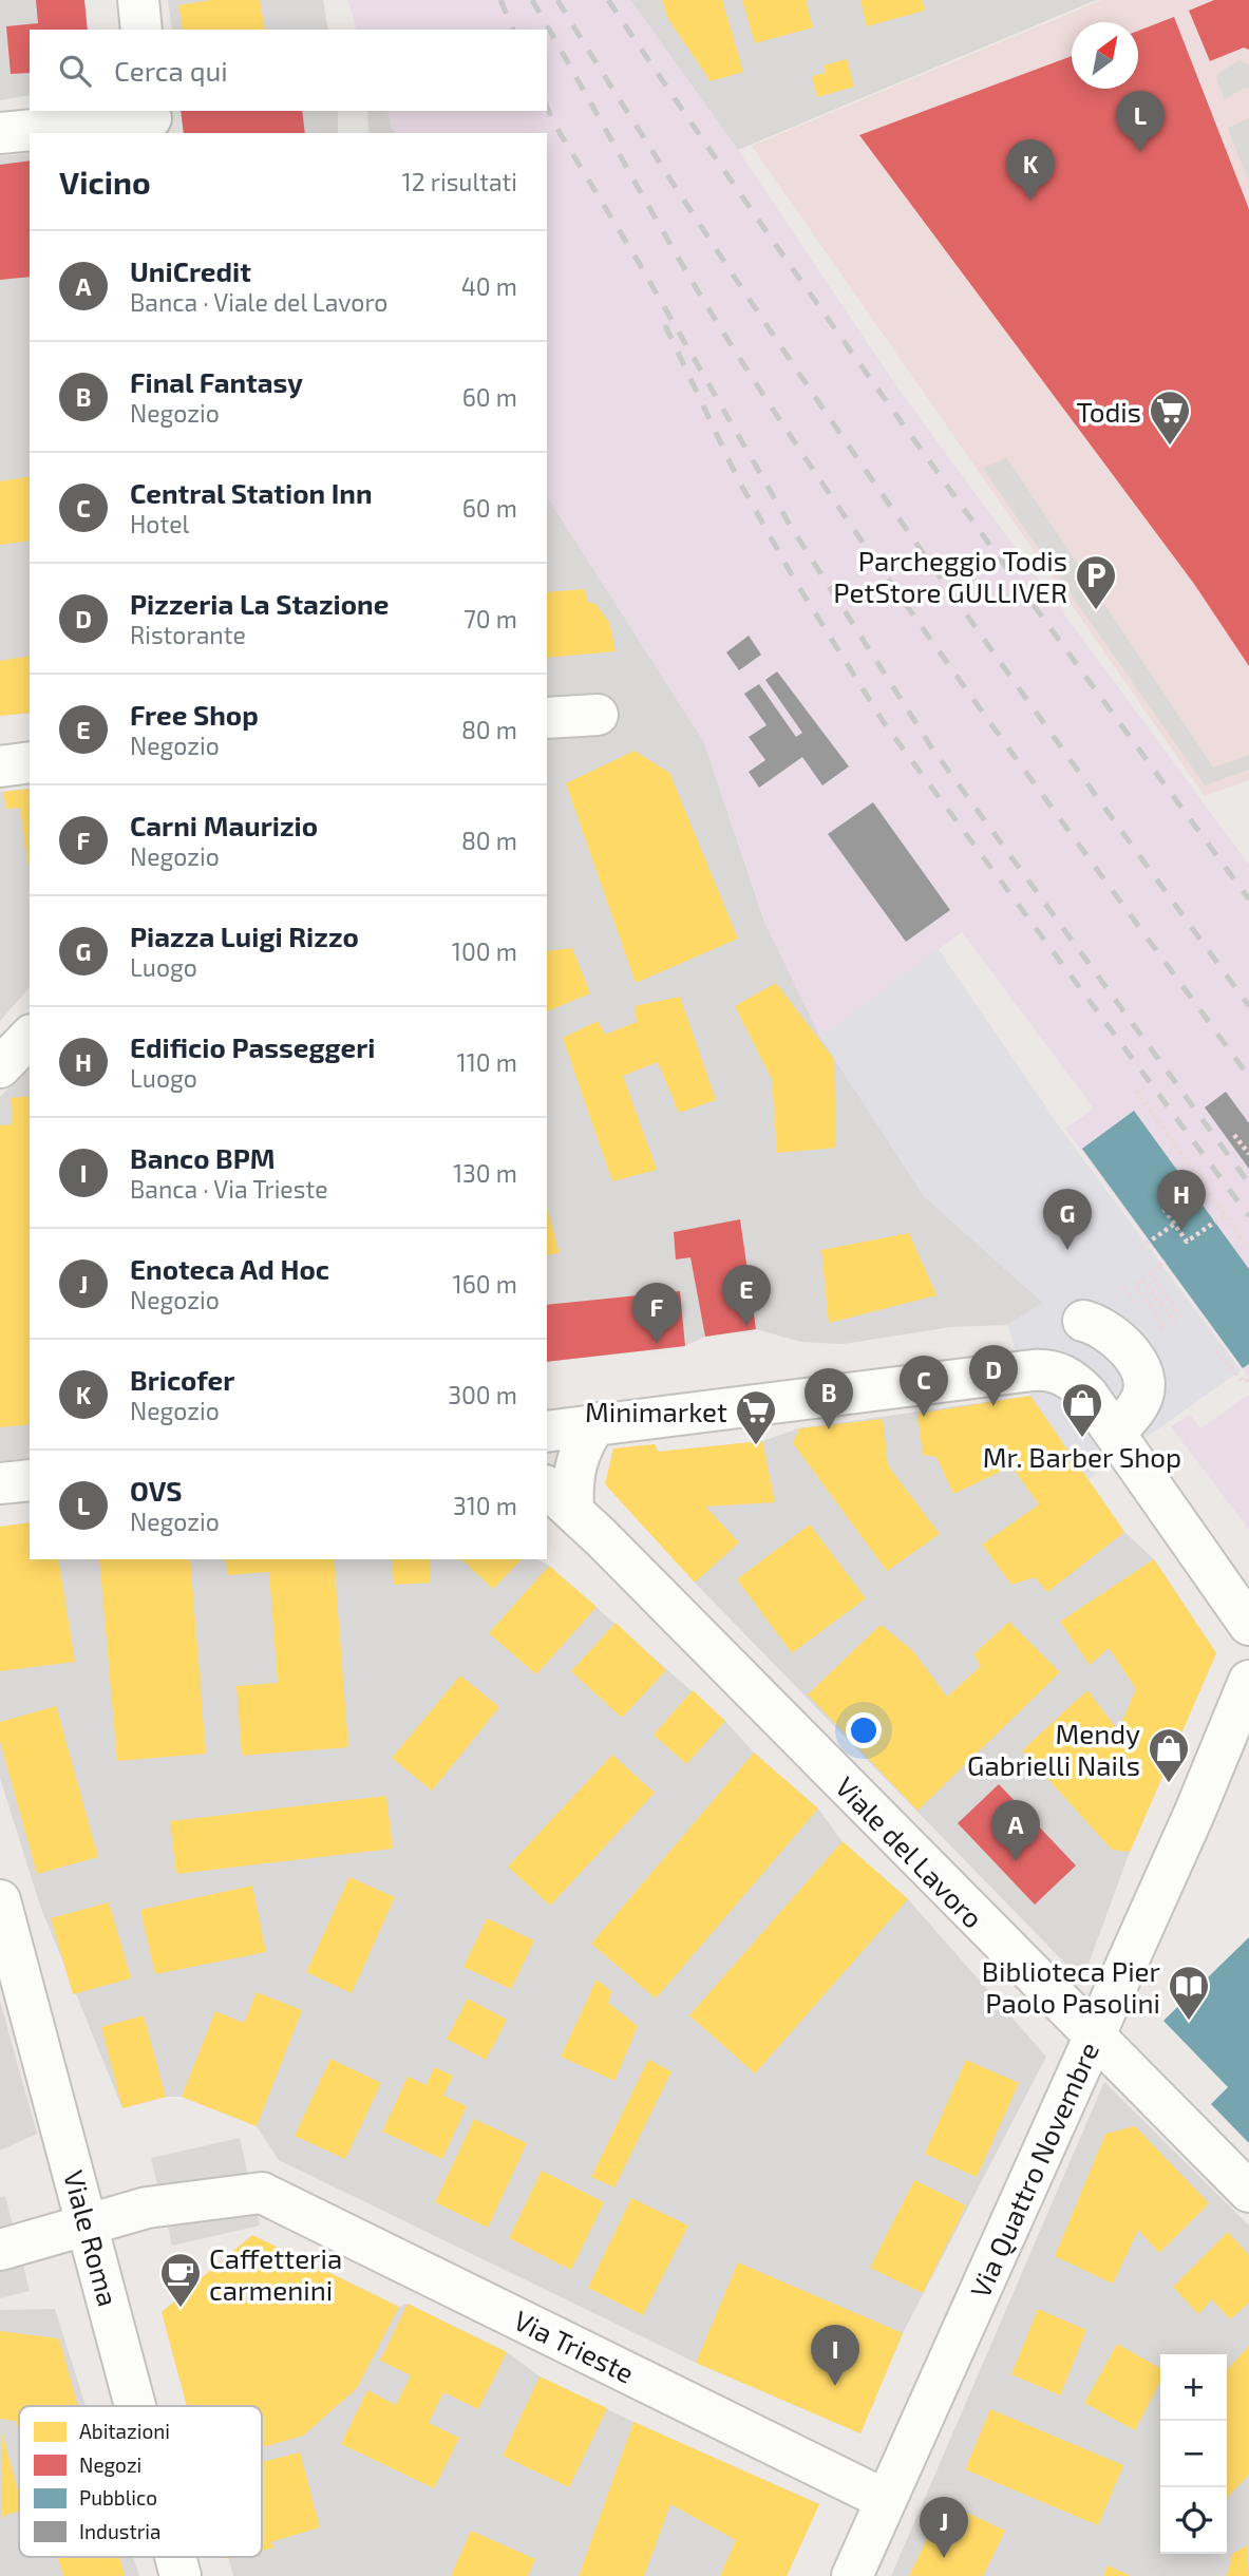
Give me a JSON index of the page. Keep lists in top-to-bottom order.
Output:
{
  "streets": {
    "street": [
      "Viale del Lavoro",
      "Via Quattro Novembre",
      "Viale Roma",
      "Via Trieste"
    ]
  },
  "crossings": [
    ["Viale del Lavoro", "Via Quattro Novembre"],
    ["Via Quattro Novembre", "Via Trieste"],
    ["Viale Roma", "Via Trieste"]
  ],
  "places": {
    "supermarket": ["Todis", "Minimarket"],
    "parking": ["Parcheggio Todis PetStore GULLIVER"],
    "shop": ["Mr. Barber Shop", "Mendy Gabrielli Nails"],
    "library": ["Biblioteca Pier Paolo Pasolini"],
    "cafe": ["Caffetteria carmenini"]
  },
  "legend": [
    "Abitazioni",
    "Negozi",
    "Pubblico",
    "Industria"
  ],
  "north": "top right",
  "page": {
    "search": "Cerca qui",
    "pins": [
      "L",
      "K",
      "H",
      "G",
      "E",
      "F",
      "D",
      "C",
      "B",
      "A",
      "I",
      "J"
    ],
    "heading": ["Vicino", "12 risultati"],
    "list": [
      {
        "mark": "A",
        "name": "UniCredit",
        "note": "Banca · Viale del Lavoro",
        "value": "40 m"
      },
      {
        "mark": "B",
        "name": "Final Fantasy",
        "note": "Negozio",
        "value": "60 m"
      },
      {
        "mark": "C",
        "name": "Central Station Inn",
        "note": "Hotel",
        "value": "60 m"
      },
      {
        "mark": "D",
        "name": "Pizzeria La Stazione",
        "note": "Ristorante",
        "value": "70 m"
      },
      {
        "mark": "E",
        "name": "Free Shop",
        "note": "Negozio",
        "value": "80 m"
      },
      {
        "mark": "F",
        "name": "Carni Maurizio",
        "note": "Negozio",
        "value": "80 m"
      },
      {
        "mark": "G",
        "name": "Piazza Luigi Rizzo",
        "note": "Luogo",
        "value": "100 m"
      },
      {
        "mark": "H",
        "name": "Edificio Passeggeri",
        "note": "Luogo",
        "value": "110 m"
      },
      {
        "mark": "I",
        "name": "Banco BPM",
        "note": "Banca · Via Trieste",
        "value": "130 m"
      },
      {
        "mark": "J",
        "name": "Enoteca Ad Hoc",
        "note": "Negozio",
        "value": "160 m"
      },
      {
        "mark": "K",
        "name": "Bricofer",
        "note": "Negozio",
        "value": "300 m"
      },
      {
        "mark": "L",
        "name": "OVS",
        "note": "Negozio",
        "value": "310 m"
      }
    ],
    "map_buttons": ["+", "−"]
  }
}
